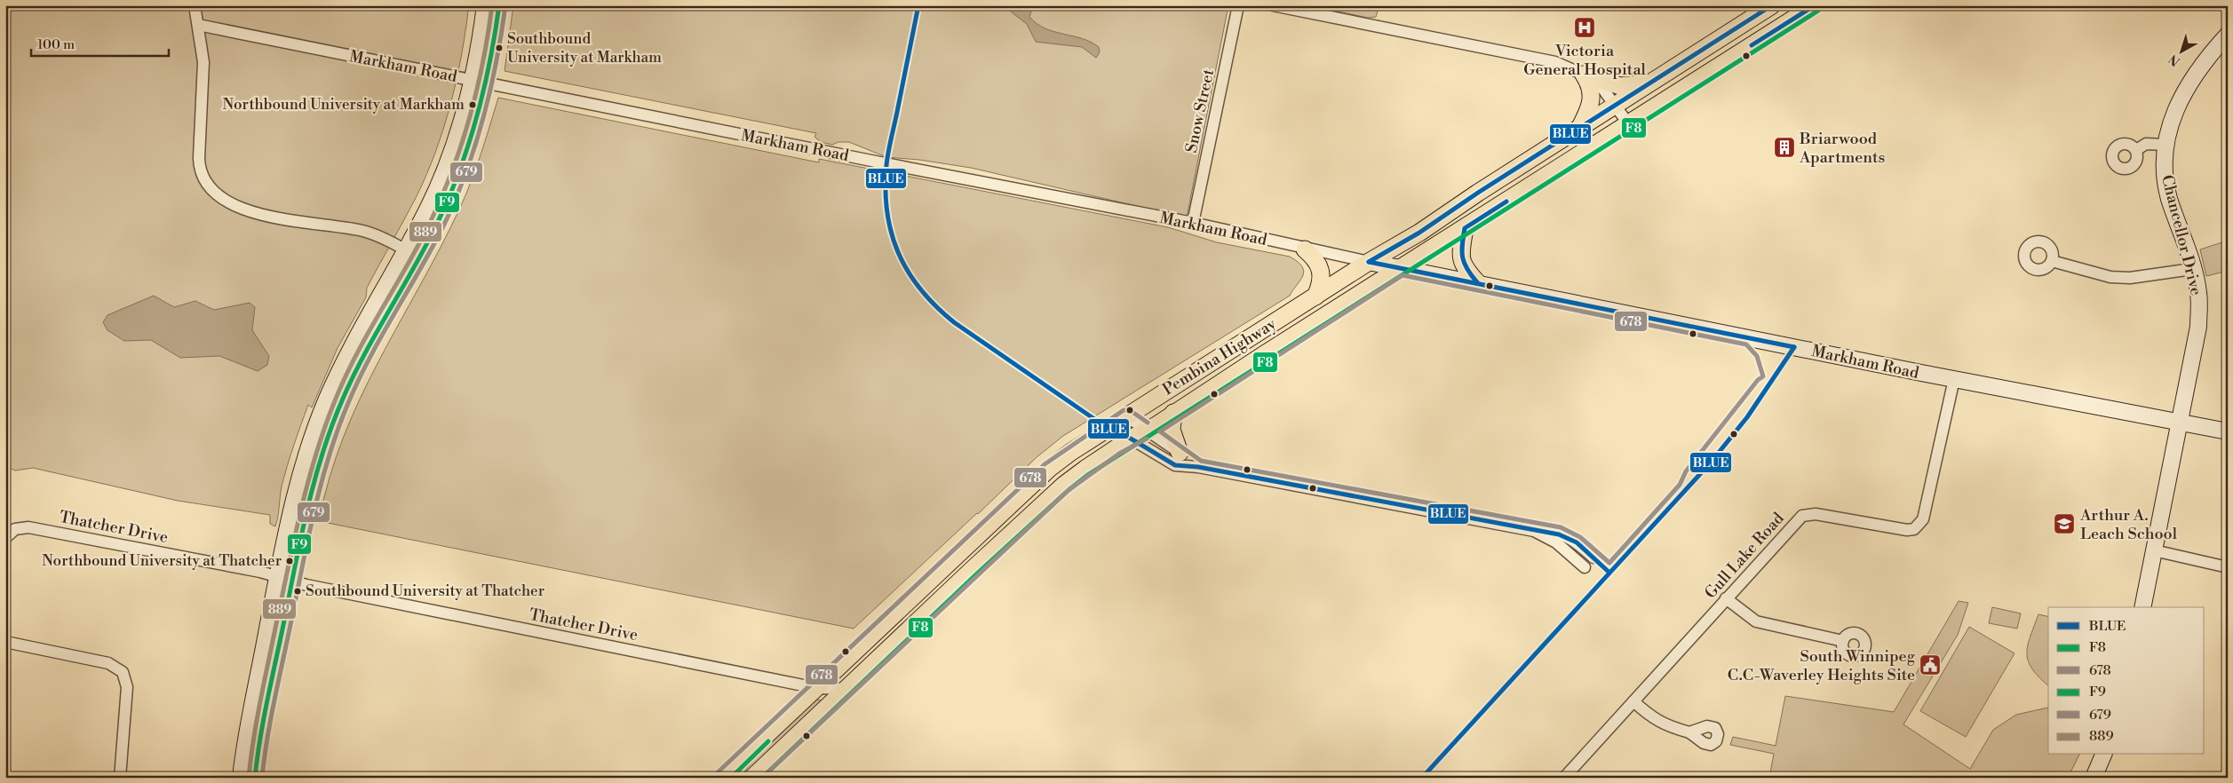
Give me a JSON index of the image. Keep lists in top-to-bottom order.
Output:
{
  "streets": {
    "main road": ["Markham Road", "Chancellor Drive", "Pembina Highway"],
    "street": ["Snow Street", "Thatcher Drive", "Gull Lake Road"]
  },
  "crossings": [
    ["Markham Road", "Snow Street"],
    ["Markham Road", "Chancellor Drive"],
    ["Markham Road", "Pembina Highway"],
    ["Markham Road", "Gull Lake Road"],
    ["Pembina Highway", "Thatcher Drive"]
  ],
  "places": {
    "hospital": ["Victoria General Hospital"],
    "other": [
      "Southbound University at Markham",
      "Northbound University at Markham",
      "Northbound University at Thatcher",
      "Southbound University at Thatcher"
    ],
    "building": ["Briarwood Apartments"],
    "school or university": ["Arthur A. Leach School"],
    "public building": ["South Winnipeg C.C-Waverley Heights Site"]
  },
  "lines": [
    "transit line BLUE",
    "transit line F9",
    "transit line 889",
    "transit line 679",
    "transit line F8",
    "transit line 678"
  ],
  "legend": [
    "BLUE",
    "F8",
    "678",
    "F9",
    "679",
    "889"
  ],
  "scale_bar": "100 m",
  "north": "bottom left"
}
